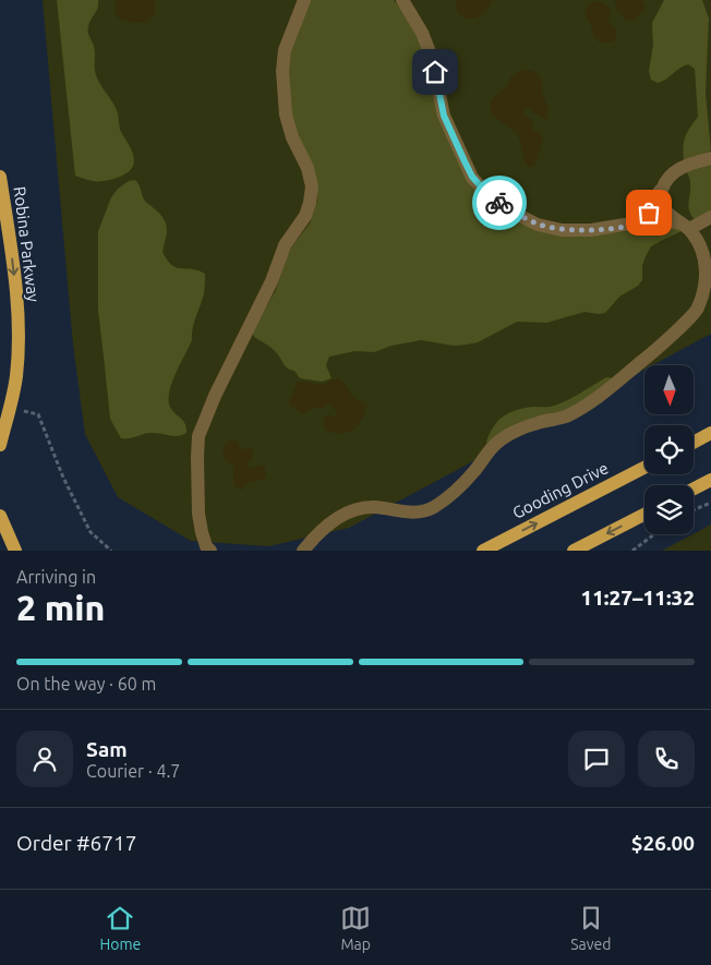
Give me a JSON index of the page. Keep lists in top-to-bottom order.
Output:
{
  "streets": {
    "main road": ["Robina Parkway", "Gooding Drive"]
  },
  "one_way": ["Robina Parkway"],
  "north": "bottom",
  "page": {
    "heading": ["2 min", "Arriving in", "11:27–11:32"],
    "panel": [
      "Sam",
      "Courier · 4.7",
      "Order #6717",
      "$26.00"
    ],
    "bar": "On the way · 60 m",
    "tabs": ["Home", "Map", "Saved"]
  }
}
